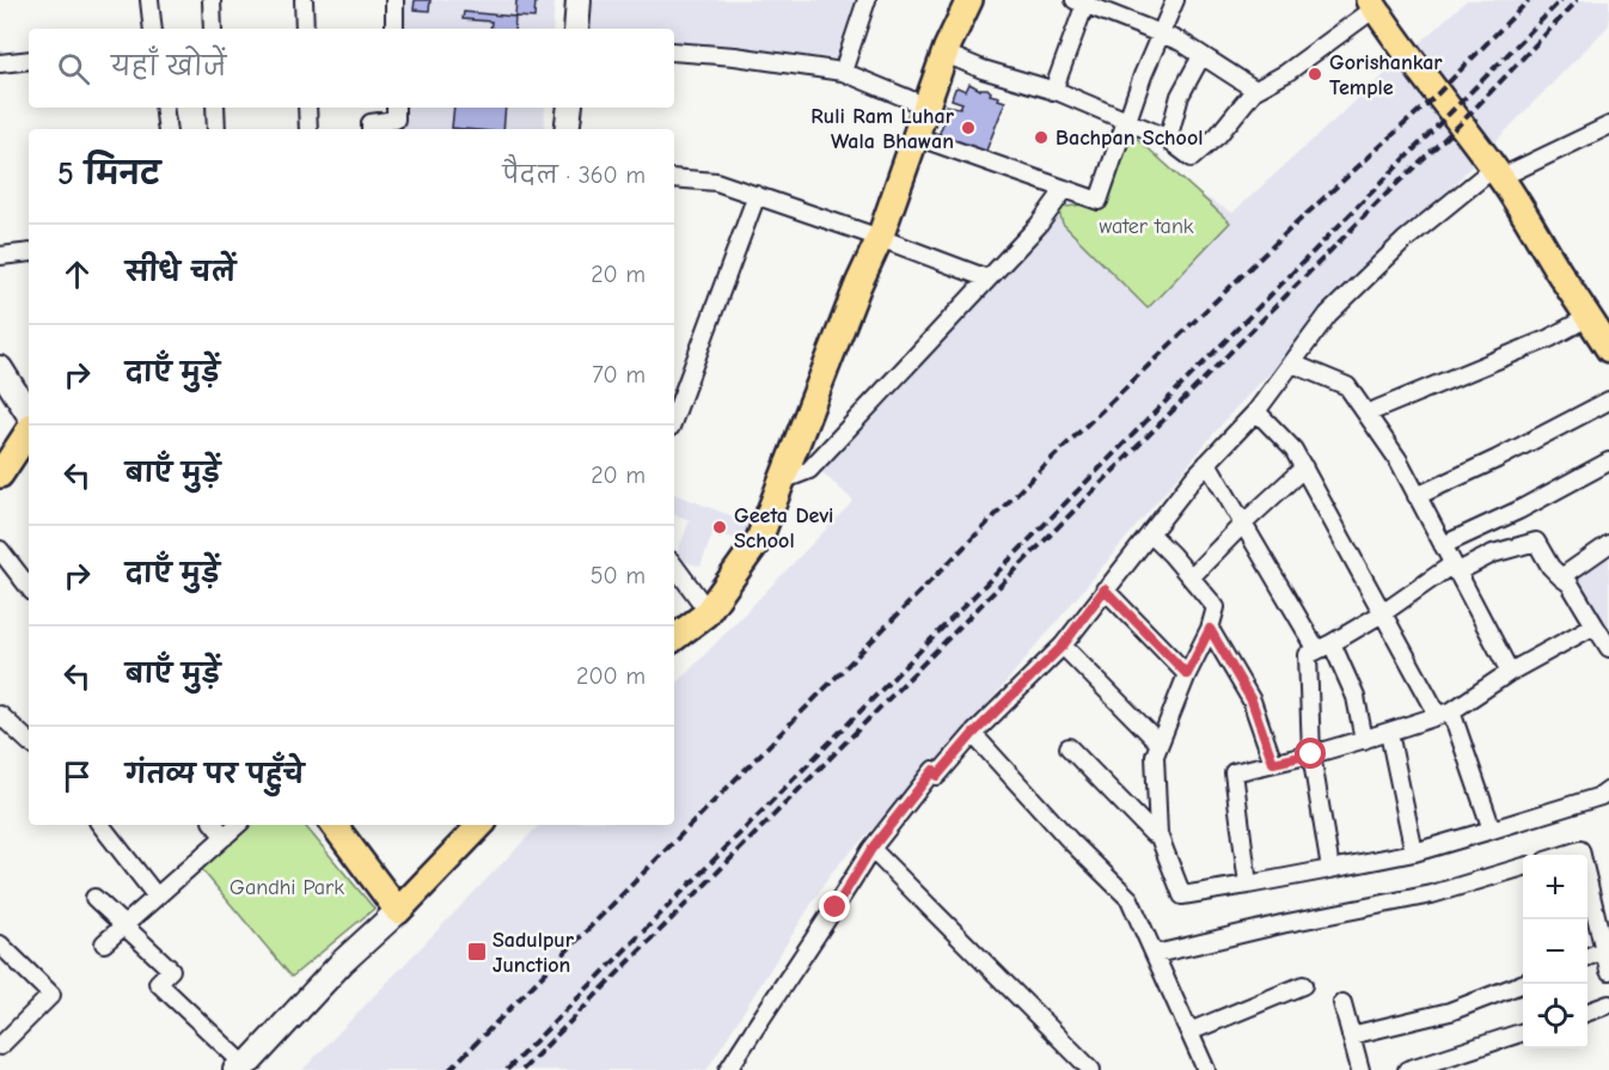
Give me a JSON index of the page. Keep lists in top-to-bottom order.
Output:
{
  "parks": ["water tank", "Gandhi Park"],
  "places": {
    "other": [
      "Gorishankar Temple",
      "Ruli Ram Luhar Wala Bhawan",
      "Bachpan School",
      "Geeta Devi School"
    ],
    "transit": ["Sadulpur Junction"]
  },
  "page": {
    "search": "यहाँ खोजें",
    "heading": ["5 मिनट", "पैदल · 360 m"],
    "list": [
      ["सीधे चलें", "20 m"],
      ["दाएँ मुड़ें", "70 m"],
      ["बाएँ मुड़ें", "20 m"],
      ["दाएँ मुड़ें", "50 m"],
      ["बाएँ मुड़ें", "200 m"],
      "गंतव्य पर पहुँचे"
    ],
    "map_buttons": ["+", "−"]
  }
}
